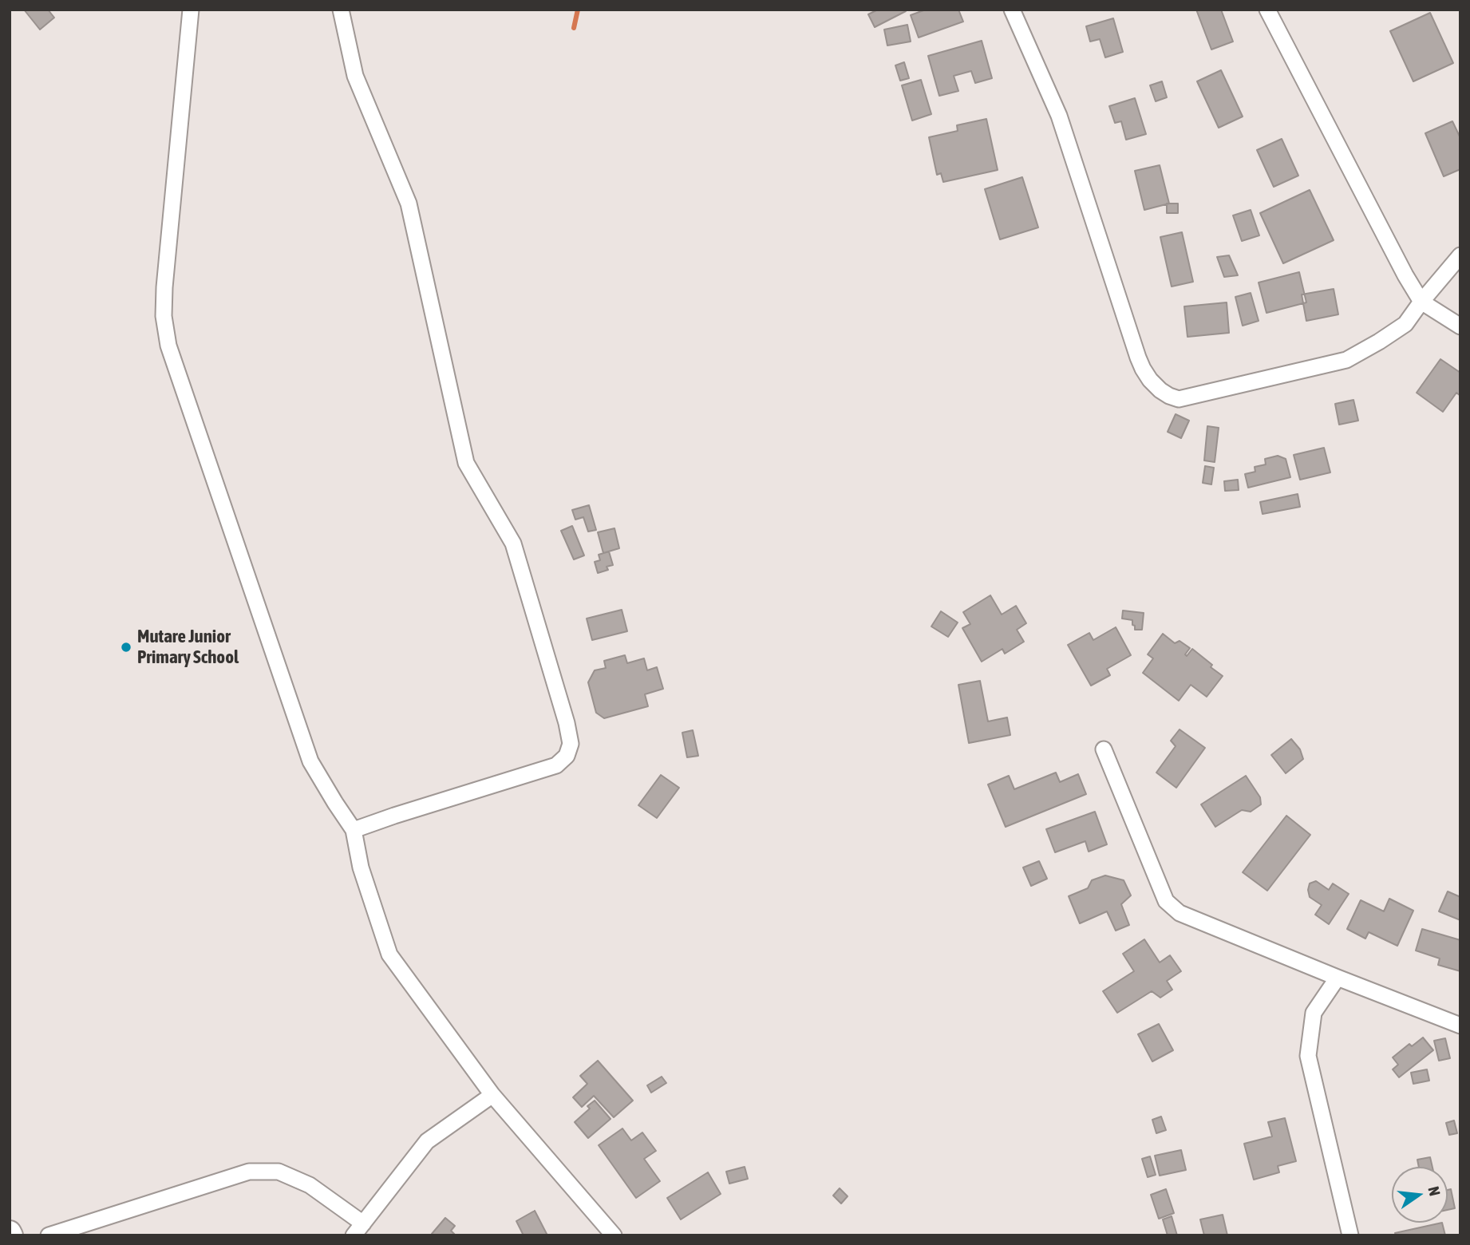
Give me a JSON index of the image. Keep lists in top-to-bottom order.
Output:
{
  "places": ["Mutare Junior Primary School"],
  "north": "right"
}
